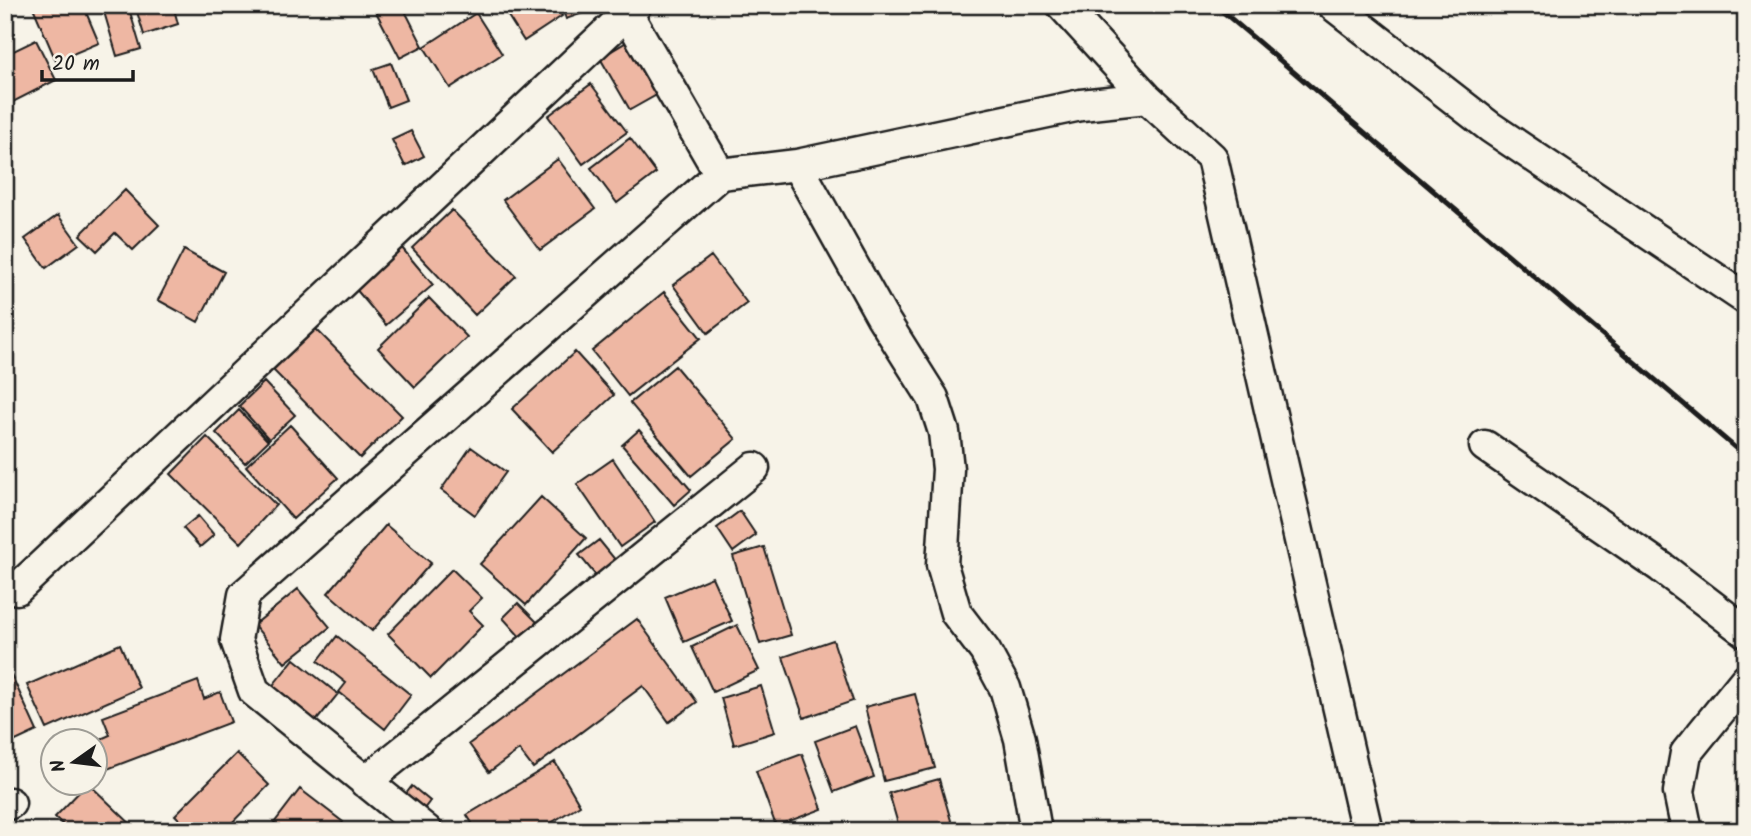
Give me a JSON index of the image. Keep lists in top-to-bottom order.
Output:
{
  "scale_bar": "20 m",
  "north": "left"
}
